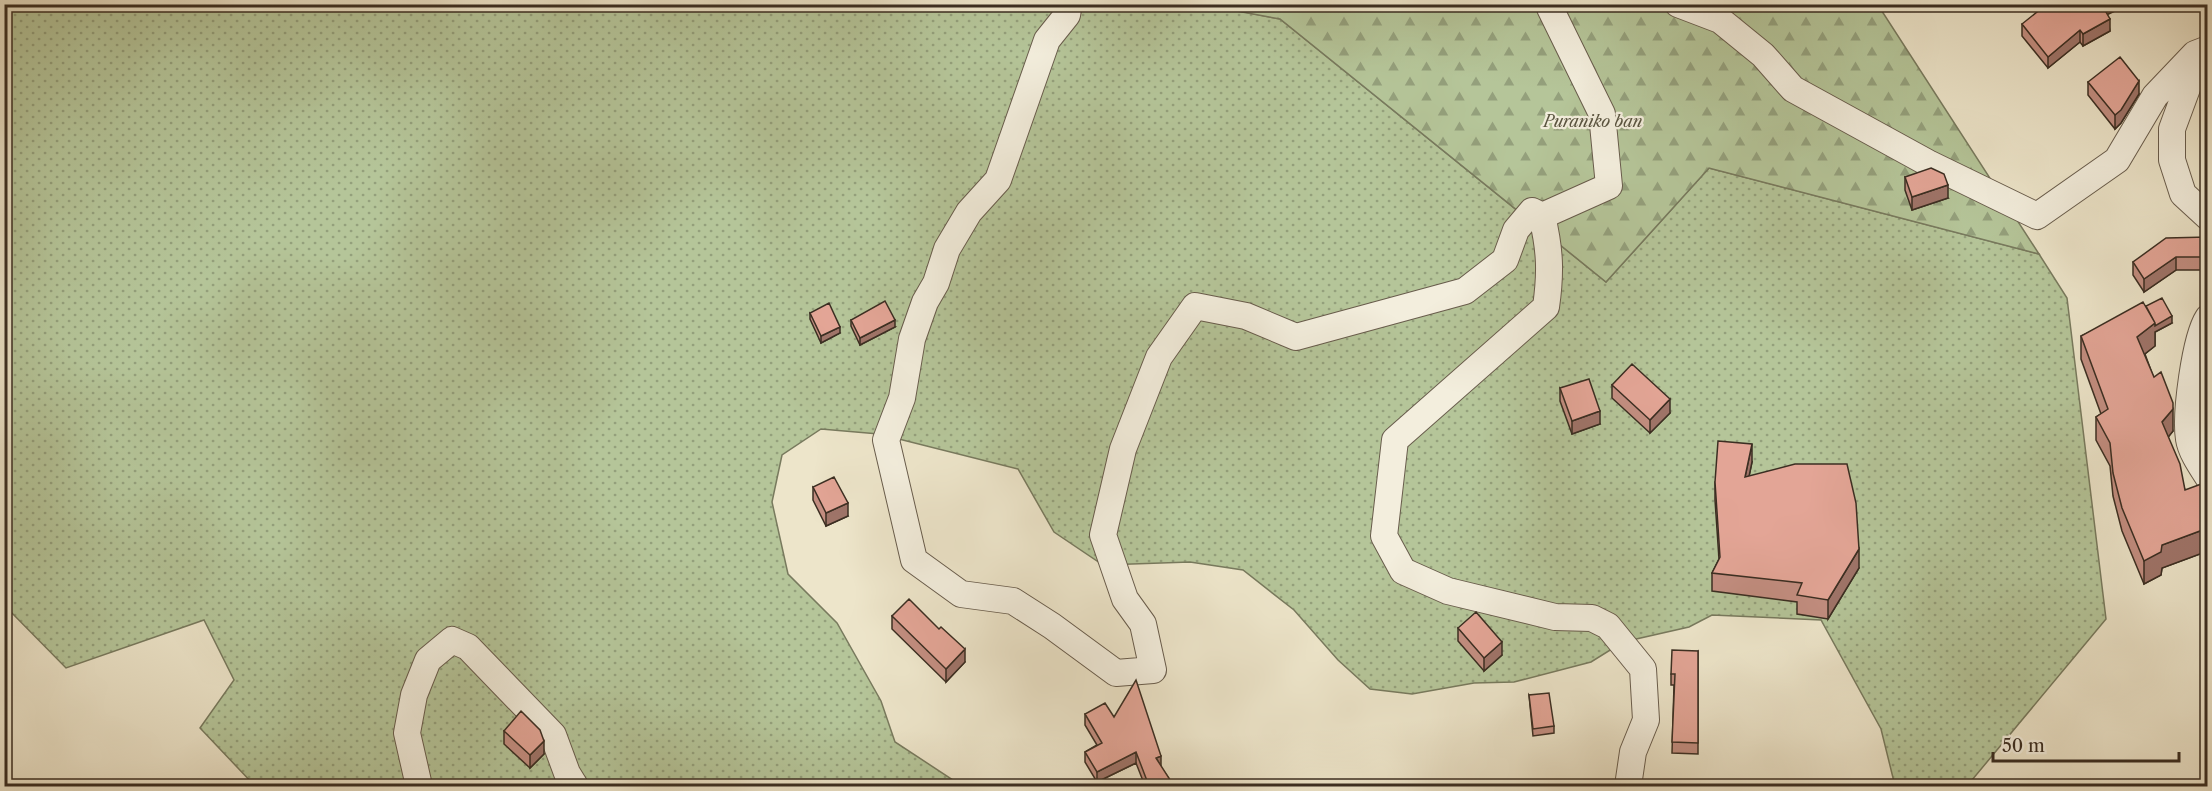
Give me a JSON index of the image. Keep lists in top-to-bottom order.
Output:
{
  "parks": ["Puraniko ban"],
  "scale_bar": "50 m"
}
